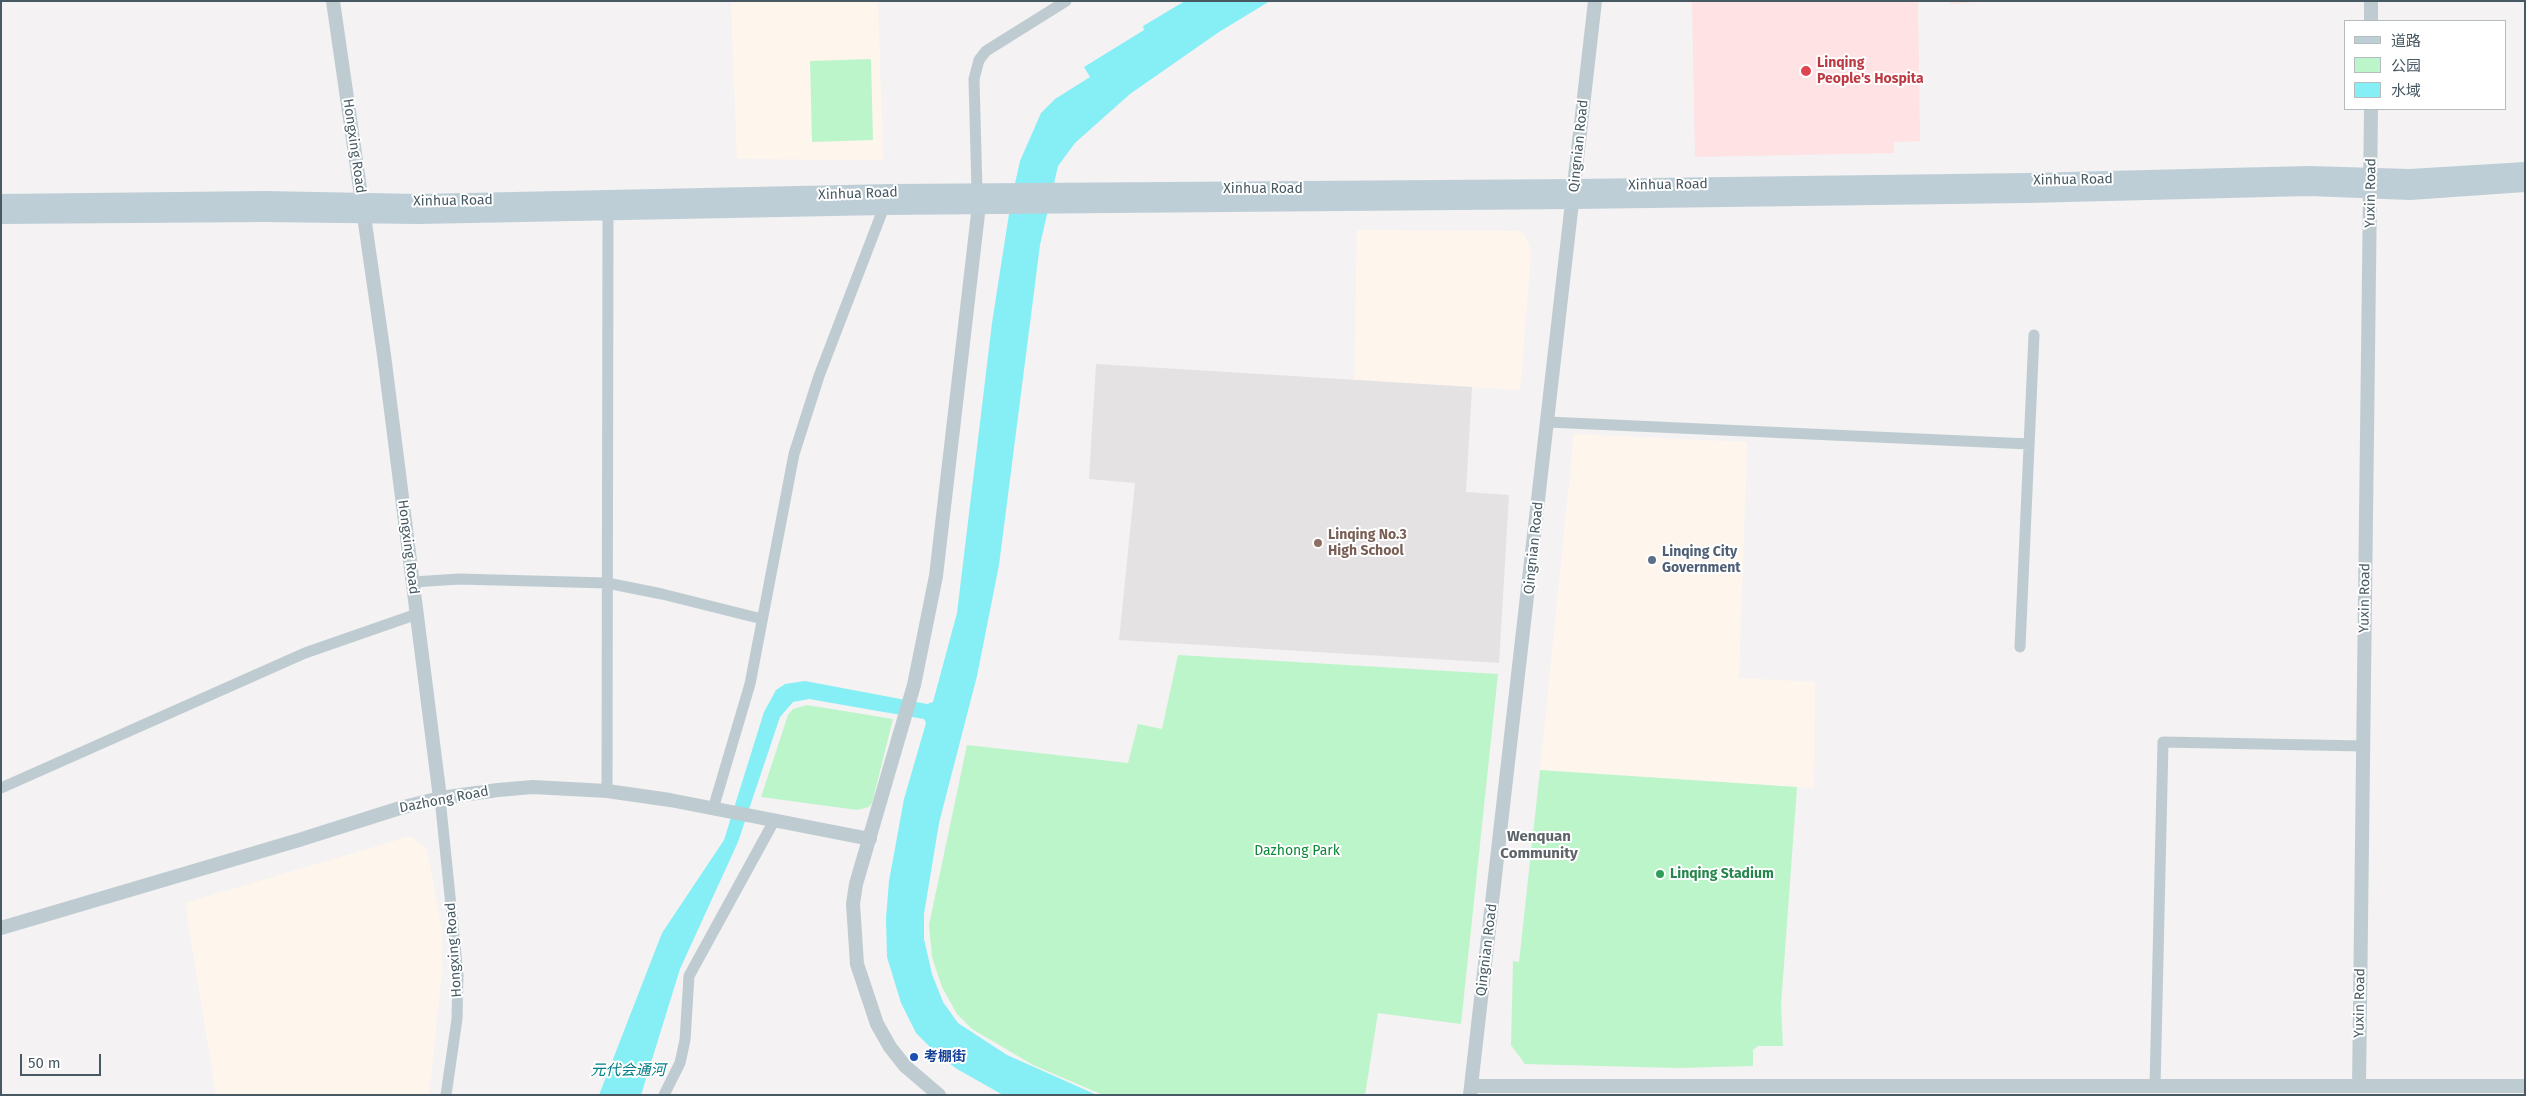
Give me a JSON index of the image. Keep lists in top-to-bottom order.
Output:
{
  "streets": {
    "main road": ["Xinhua Road"],
    "street": [
      "Hongxing Road",
      "Qingnian Road",
      "Yuxin Road",
      "Dazhong Road"
    ]
  },
  "crossings": [
    ["Hongxing Road", "Xinhua Road"],
    ["Hongxing Road", "Dazhong Road"],
    ["Qingnian Road", "Xinhua Road"],
    ["Xinhua Road", "Yuxin Road"]
  ],
  "districts": ["Wenquan Community"],
  "water": ["元代会通河"],
  "parks": ["Dazhong Park"],
  "places": [
    "Linqing People's Hospita",
    "Linqing No.3 High School",
    "Linqing City Government",
    "Linqing Stadium",
    "考棚街"
  ],
  "legend": ["道路", "公园", "水域"],
  "scale_bar": "50 m"
}
